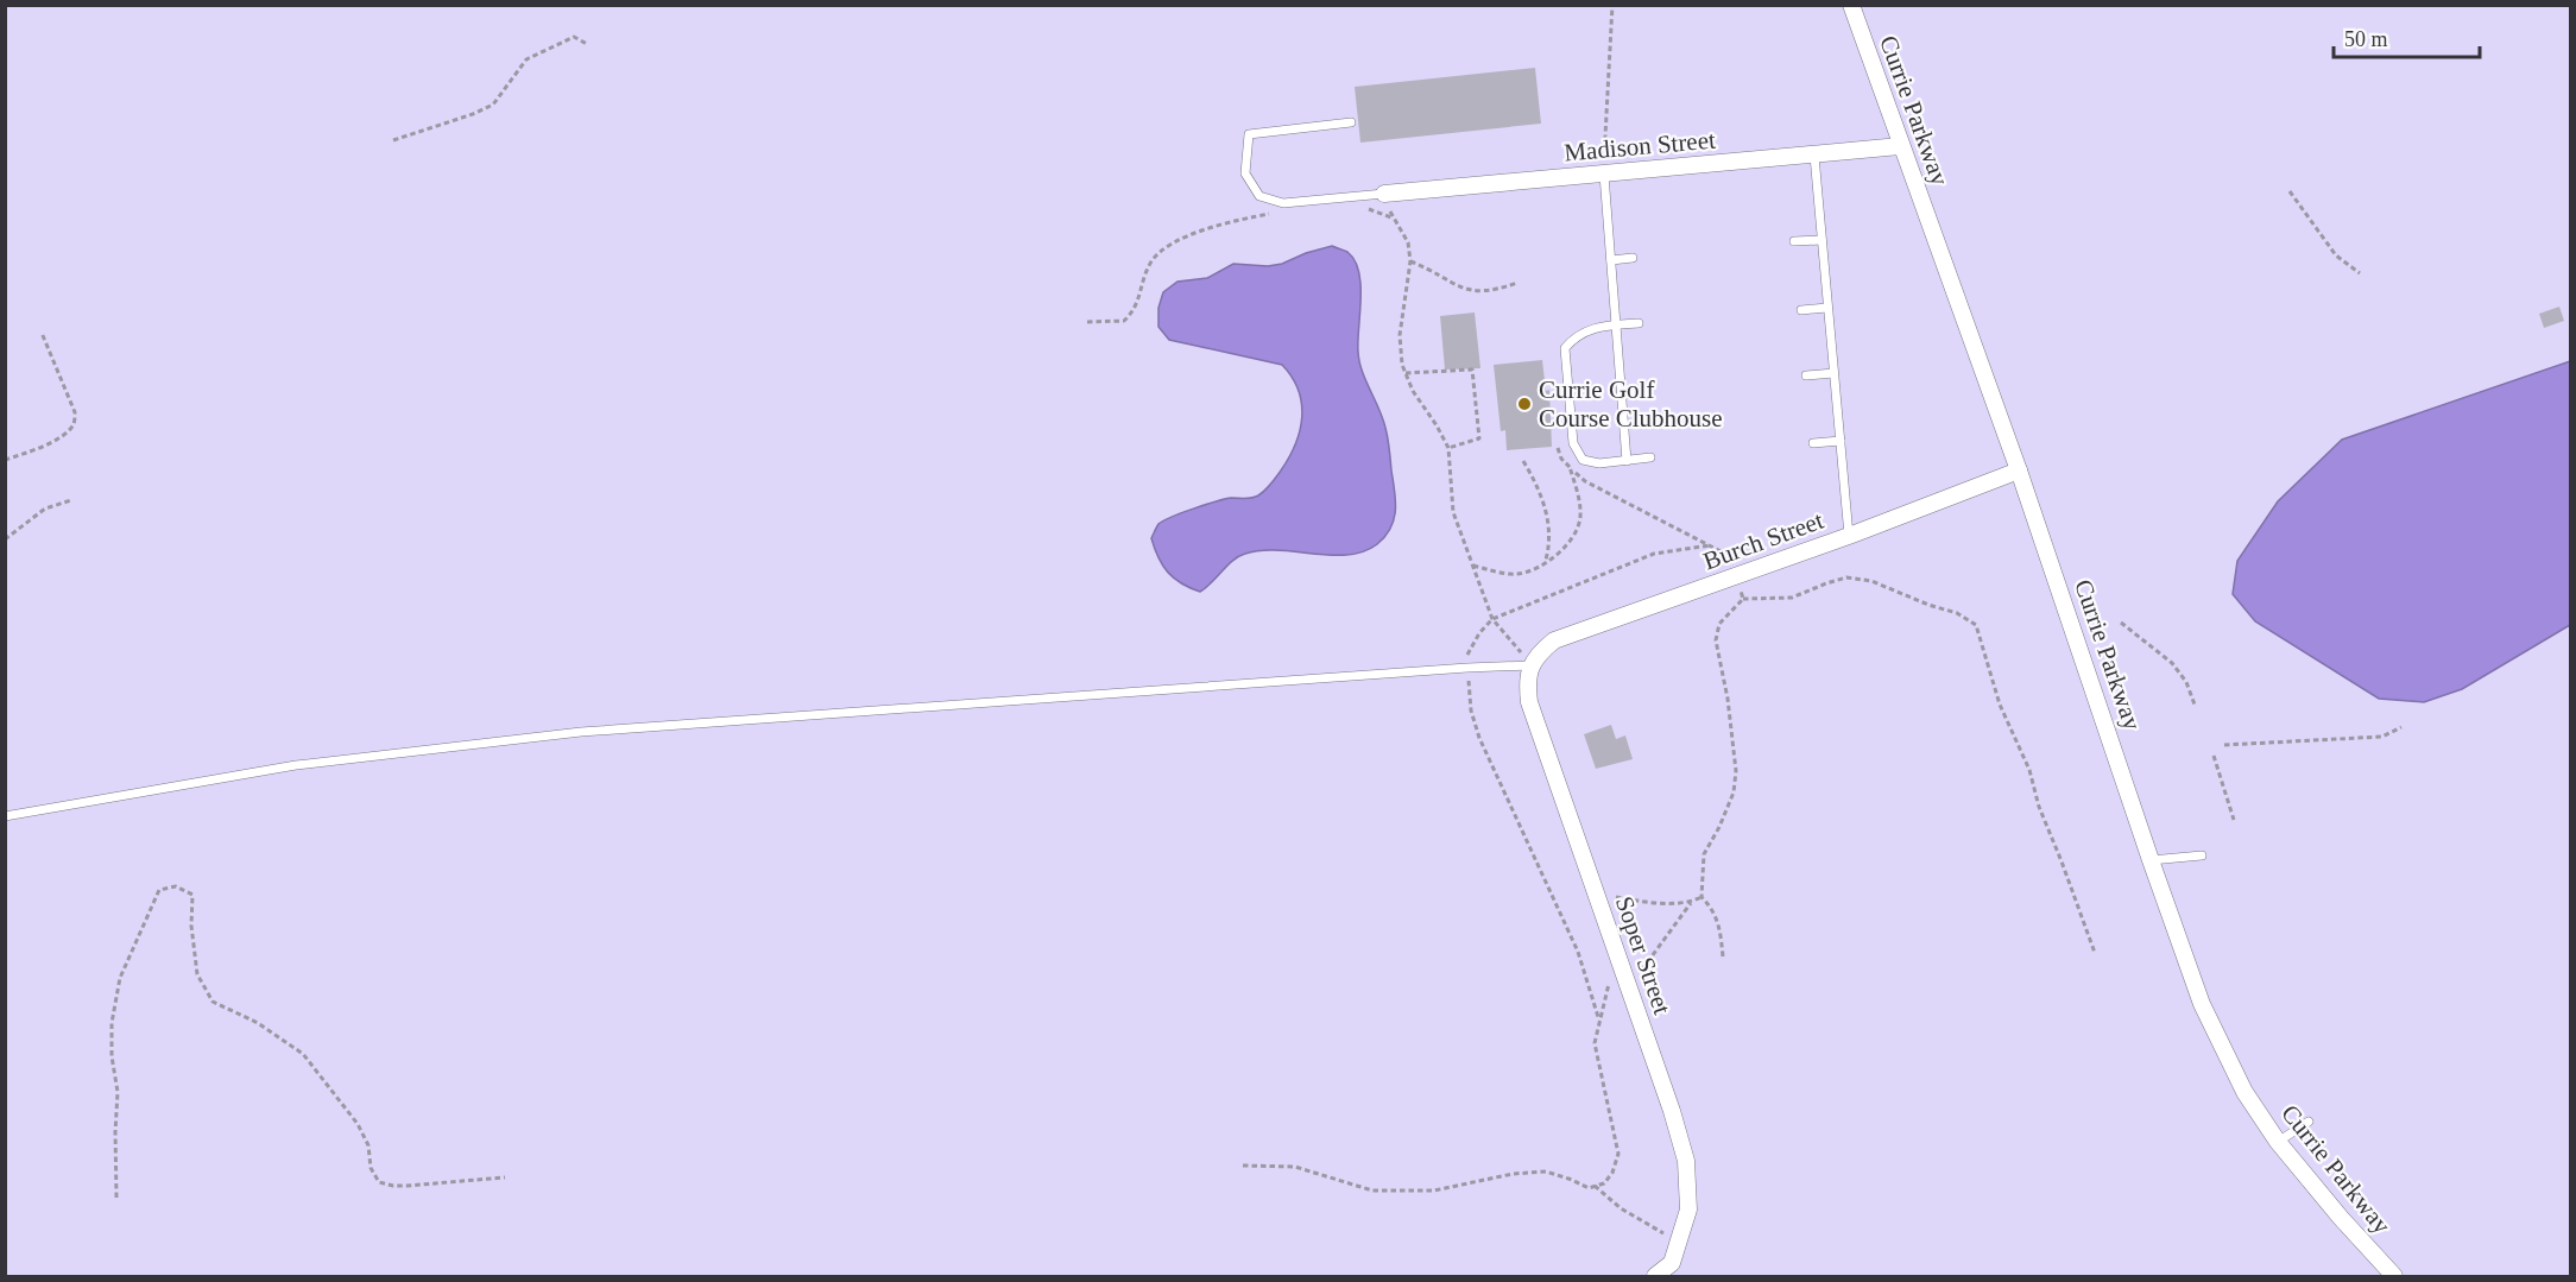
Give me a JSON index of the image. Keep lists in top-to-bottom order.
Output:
{
  "streets": {
    "street": [
      "Currie Parkway",
      "Madison Street",
      "Burch Street",
      "Soper Street"
    ]
  },
  "crossings": [
    ["Currie Parkway", "Madison Street"],
    ["Currie Parkway", "Burch Street"],
    ["Burch Street", "Soper Street"]
  ],
  "places": ["Currie Golf Course Clubhouse"],
  "scale_bar": "50 m"
}
